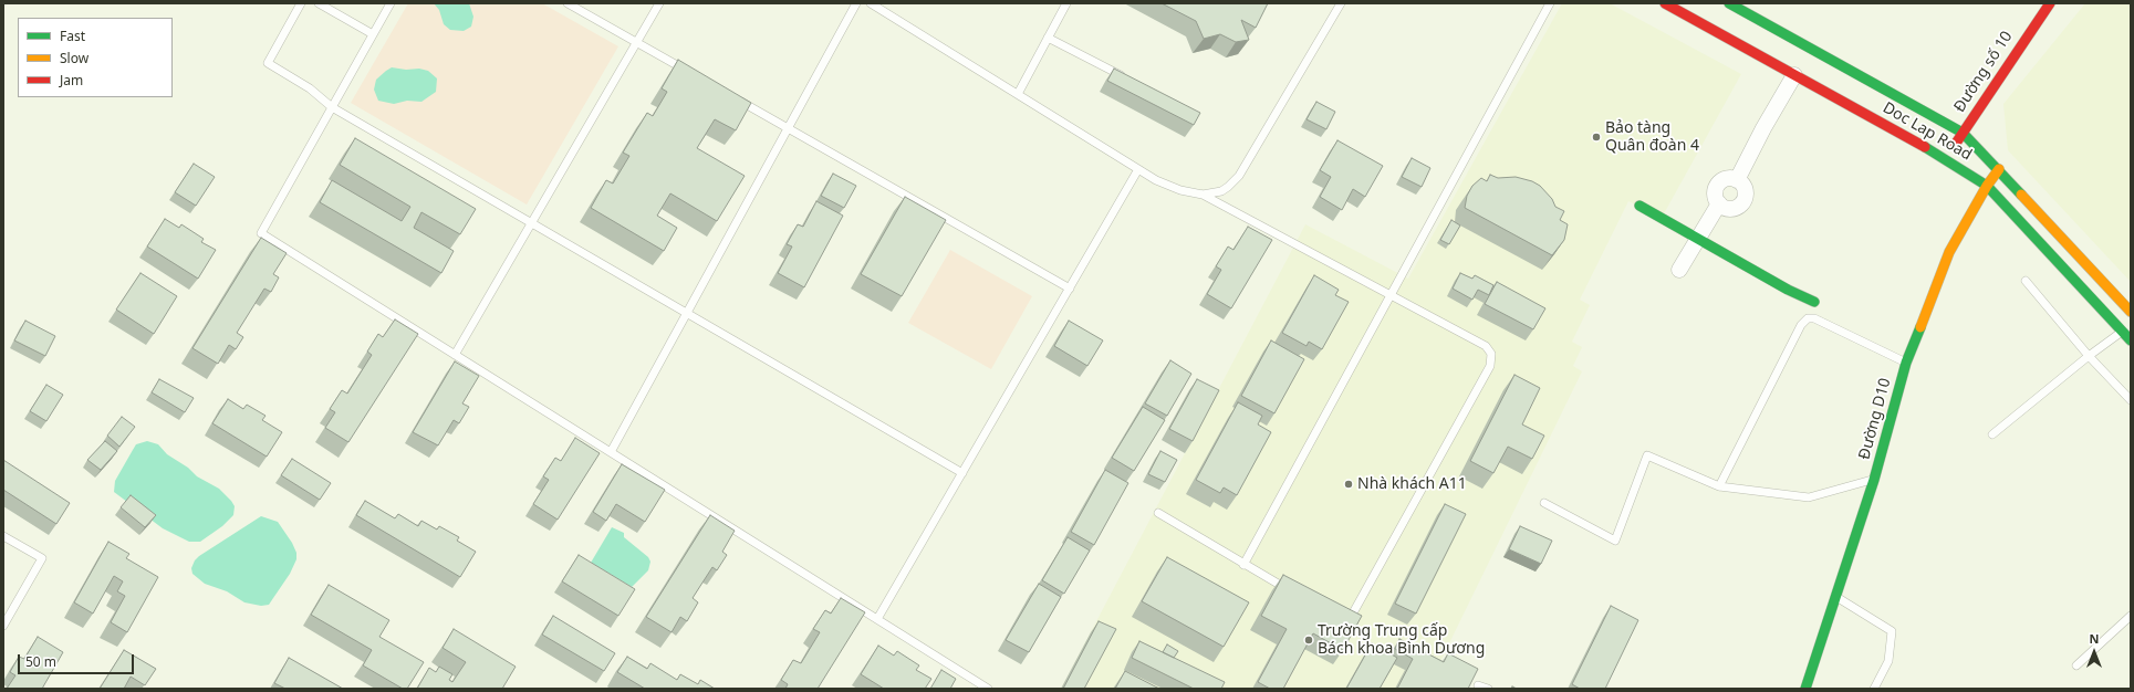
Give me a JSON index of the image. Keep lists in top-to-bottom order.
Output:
{
  "streets": {
    "main road": ["Đường số 10", "Doc Lap Road", "Đường D10"]
  },
  "crossings": [
    ["Đường số 10", "Doc Lap Road"],
    ["Doc Lap Road", "Đường D10"]
  ],
  "places": ["Bảo tàng Quân đoàn 4", "Nhà khách A11", "Trường Trung cấp Bách khoa Bình Dương"],
  "legend": ["Fast", "Slow", "Jam"],
  "scale_bar": "50 m",
  "north": "top"
}
